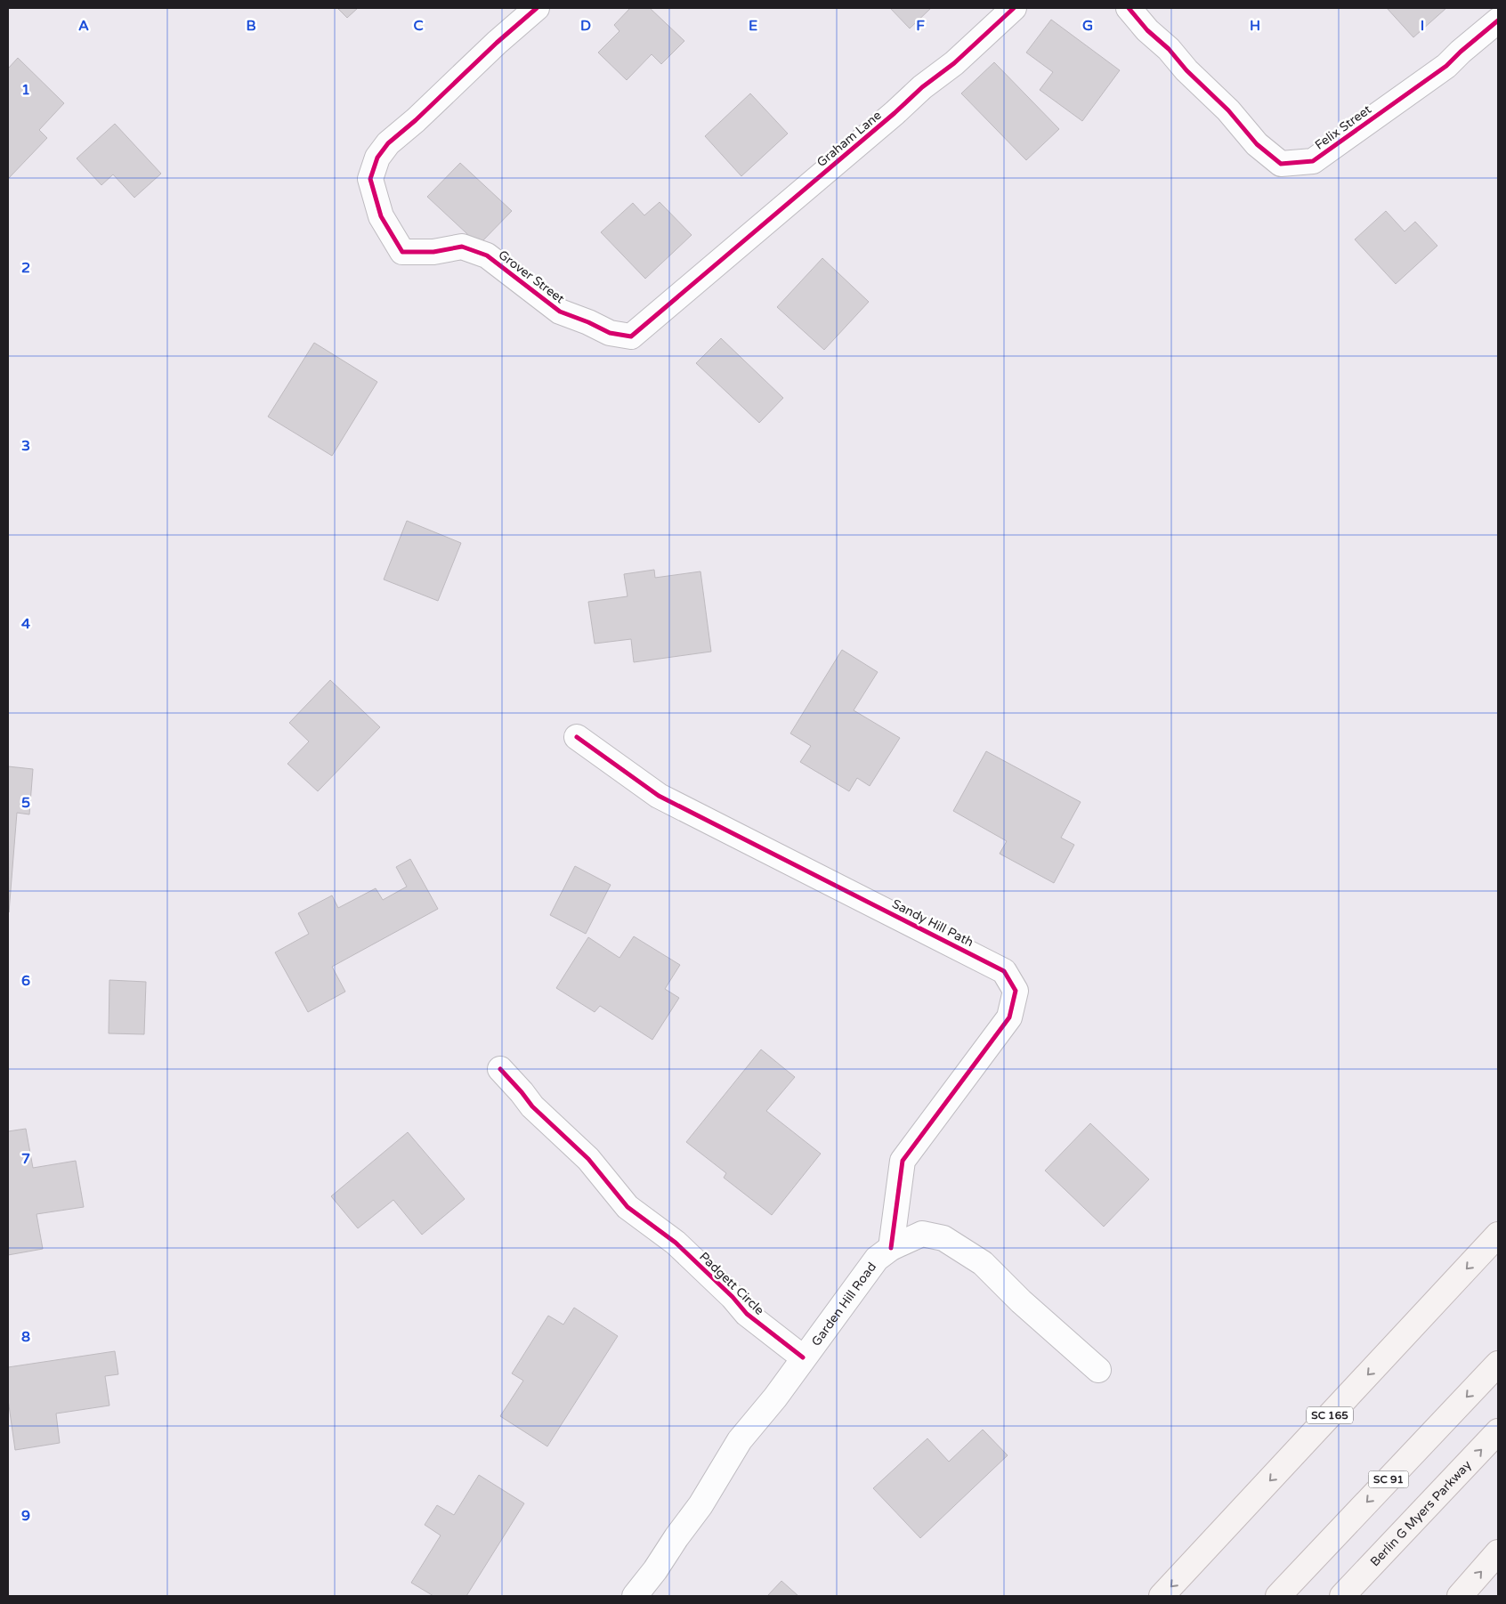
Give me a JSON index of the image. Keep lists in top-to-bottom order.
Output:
{
  "streets": {
    "main road": ["SC 165", "SC 91", "Berlin G Myers Parkway"],
    "street": [
      "Felix Street",
      "Graham Lane",
      "Grover Street",
      "Sandy Hill Path",
      "Padgett Circle",
      "Garden Hill Road"
    ]
  },
  "crossings": [
    ["Graham Lane", "Grover Street"],
    ["Sandy Hill Path", "Garden Hill Road"],
    ["Padgett Circle", "Garden Hill Road"]
  ],
  "grid": {
    "columns": [
      "A",
      "B",
      "C",
      "D",
      "E",
      "F",
      "G",
      "H",
      "I"
    ],
    "rows": [
      "1",
      "2",
      "3",
      "4",
      "5",
      "6",
      "7",
      "8",
      "9"
    ]
  }
}
